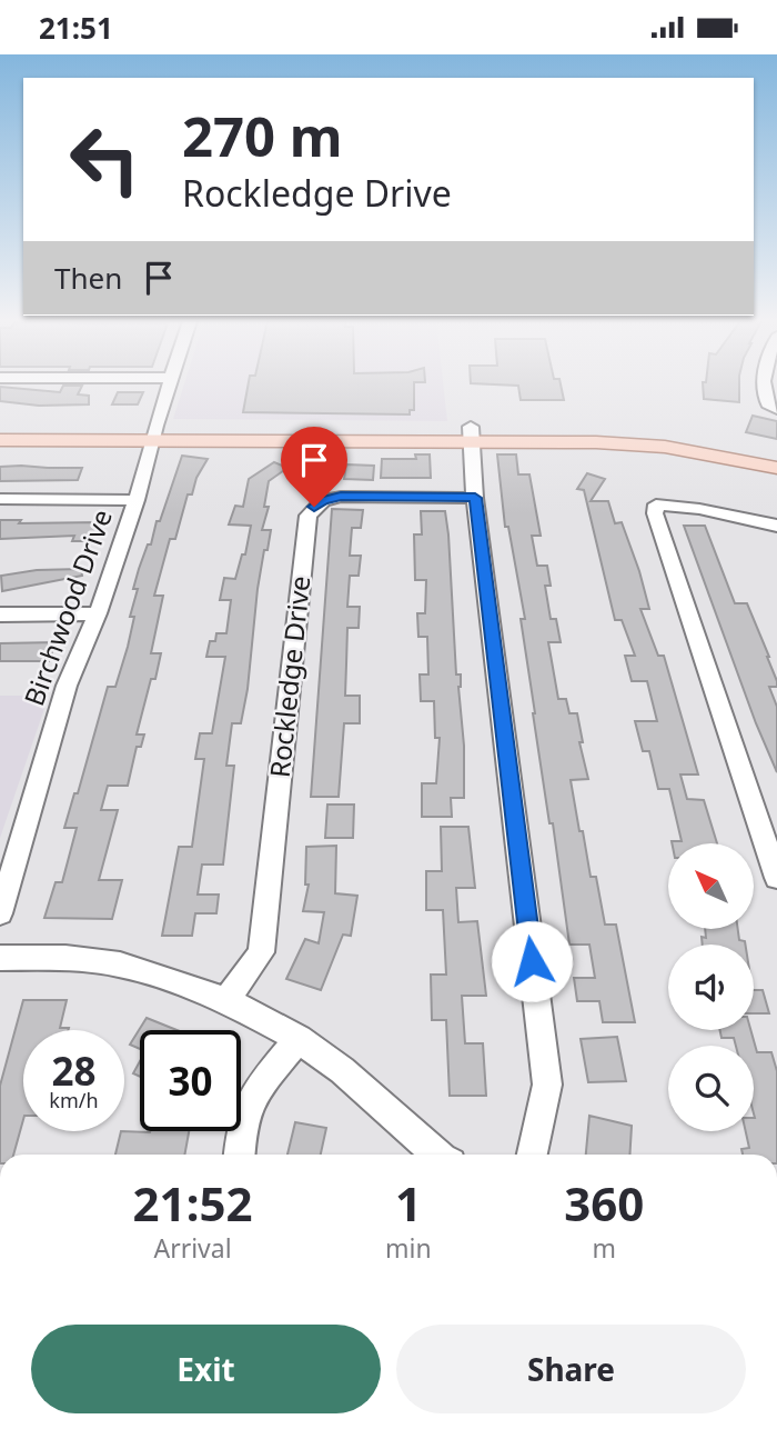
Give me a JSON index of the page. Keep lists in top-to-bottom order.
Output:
{
  "streets": {
    "street": ["Birchwood Drive", "Rockledge Drive"]
  },
  "north": "top left",
  "page": {
    "status": "21:51",
    "turn": ["270 m", "Rockledge Drive"],
    "then": "Then",
    "speed": "28 km/h",
    "limit": "30",
    "eta": [
      "21:52",
      "Arrival",
      "1",
      "min",
      "360",
      "m"
    ],
    "buttons": ["Exit", "Share"]
  }
}
